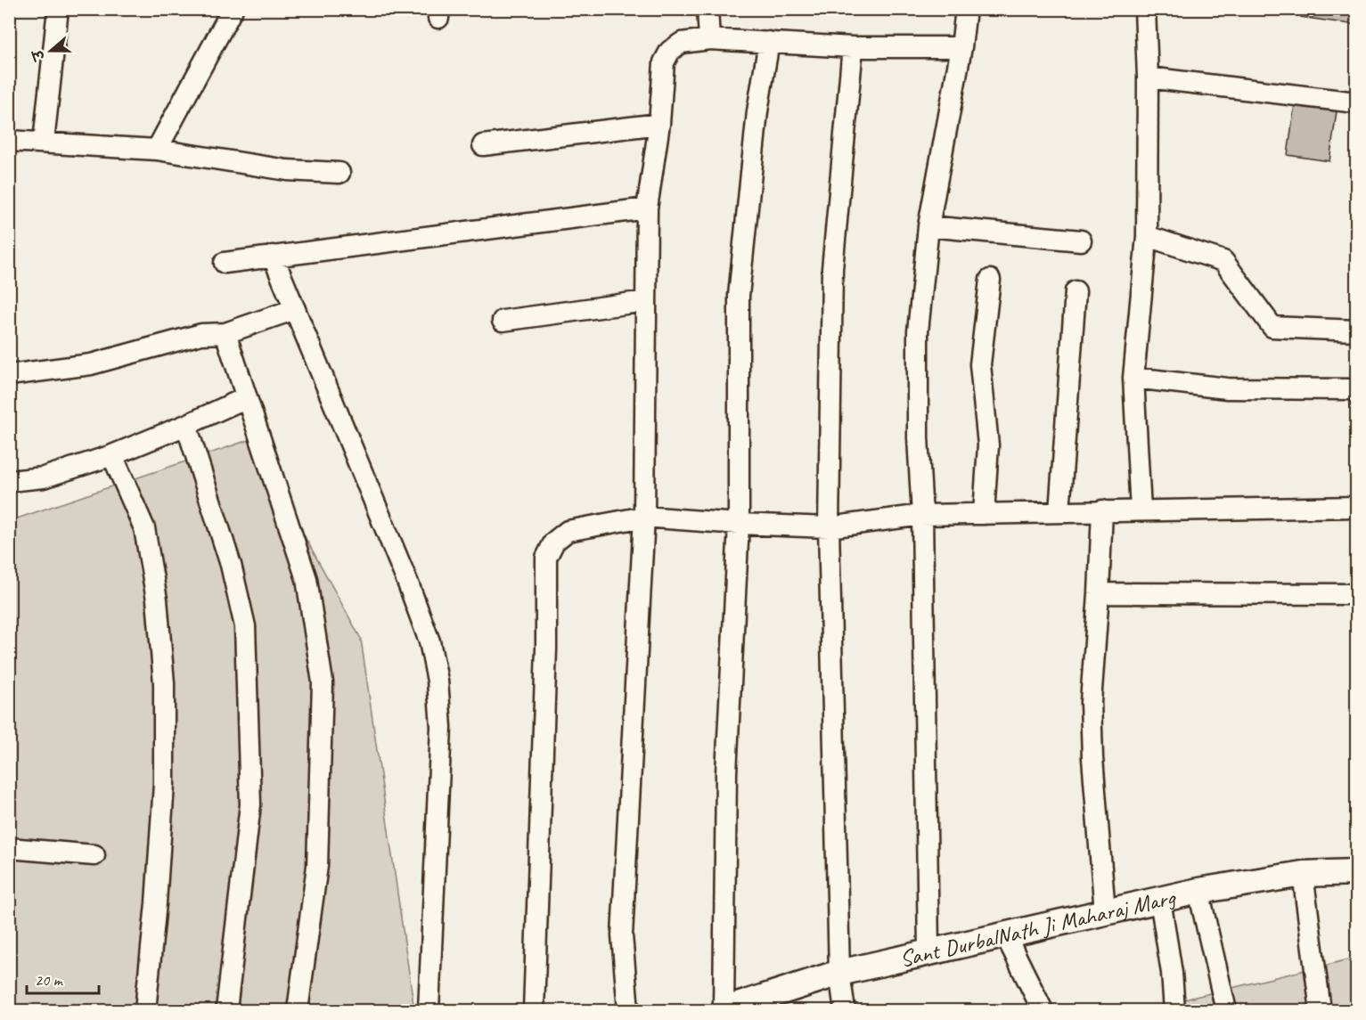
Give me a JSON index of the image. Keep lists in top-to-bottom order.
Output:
{
  "streets": {
    "street": ["Sant DurbalNath Ji Maharaj Marg"]
  },
  "scale_bar": "20 m",
  "north": "left"
}
